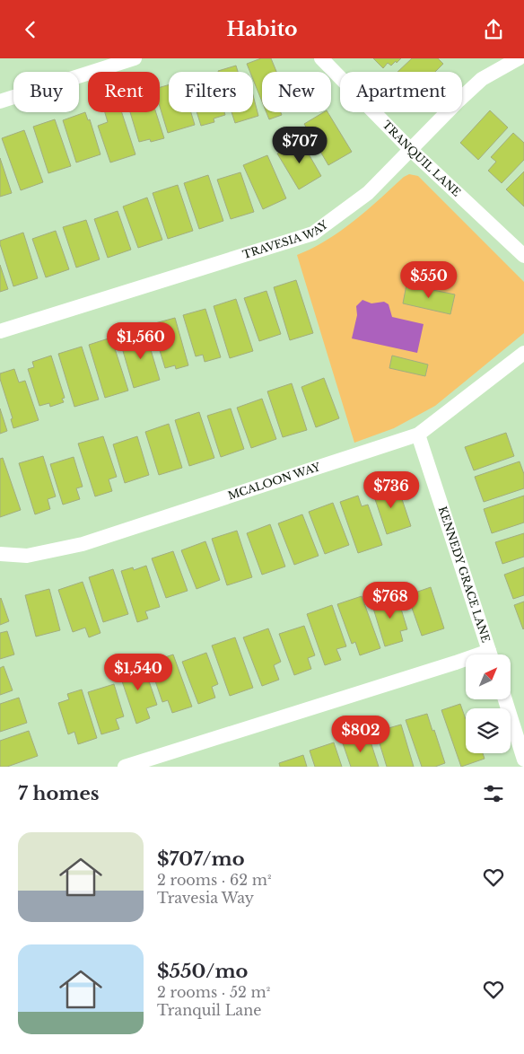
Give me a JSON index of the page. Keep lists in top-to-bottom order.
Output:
{
  "streets": {
    "street": [
      "TRANQUIL LANE",
      "TRAVESIA WAY",
      "MCALOON WAY",
      "KENNEDY GRACE LANE"
    ]
  },
  "crossings": [
    ["TRANQUIL LANE", "TRAVESIA WAY"],
    ["MCALOON WAY", "KENNEDY GRACE LANE"]
  ],
  "north": "top right",
  "page": {
    "header": "Habito",
    "chip": [
      "Buy",
      "Rent",
      "Filters",
      "New",
      "Apartment"
    ],
    "price": [
      "$707",
      "$550",
      "$1,560",
      "$736",
      "$768",
      "$1,540",
      "$802"
    ],
    "heading": "7 homes",
    "list": [
      {
        "name": "$707/mo",
        "note": "2 rooms · 62 m² · Travesia Way"
      },
      {
        "name": "$550/mo",
        "note": "2 rooms · 52 m² · Tranquil Lane"
      }
    ]
  }
}
